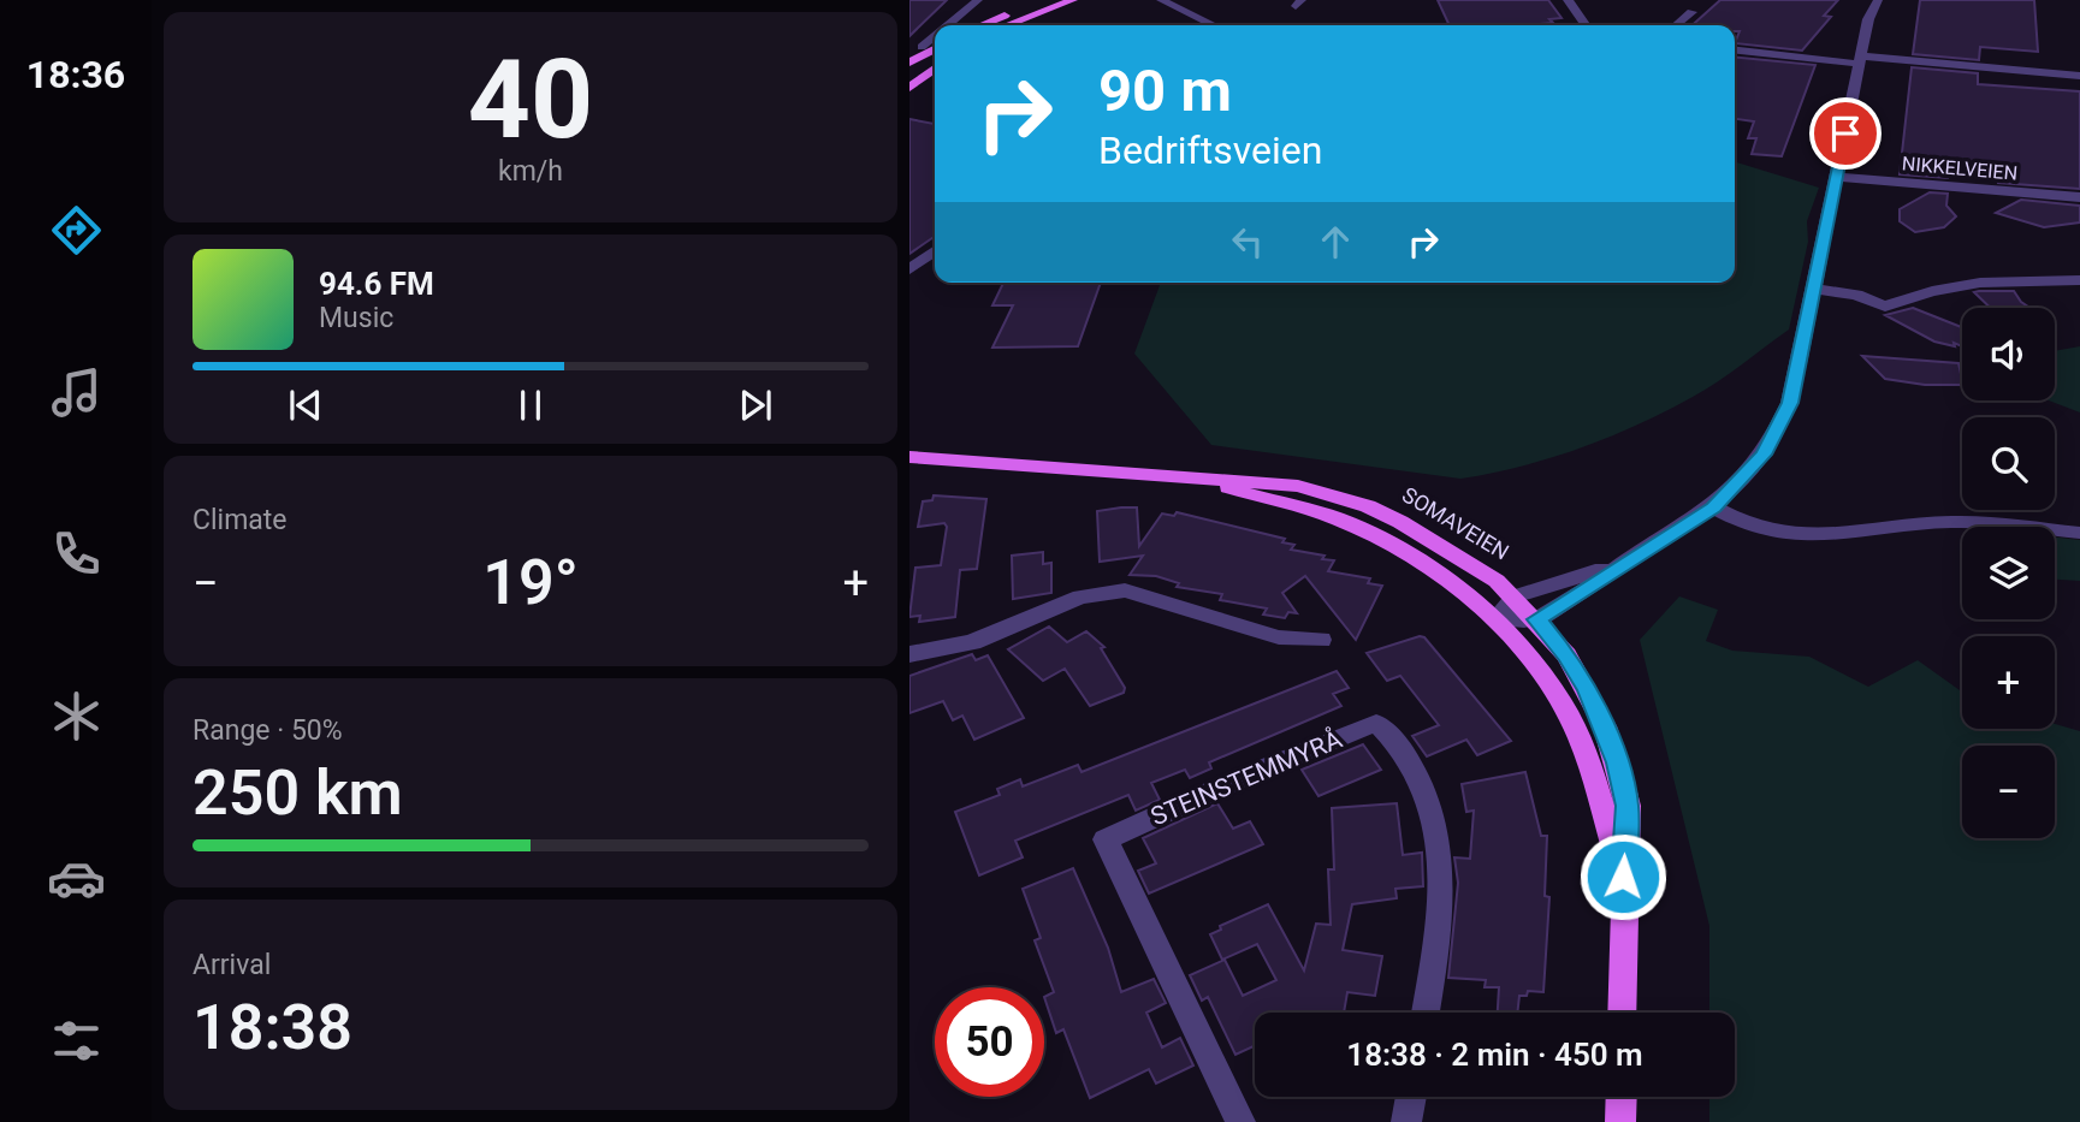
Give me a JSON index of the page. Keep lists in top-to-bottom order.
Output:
{
  "streets": {
    "main road": ["SOMAVEIEN"],
    "street": ["NIKKELVEIEN", "STEINSTEMMYRÅ"]
  },
  "page": {
    "tabs": "18:36",
    "tile": [
      ["40", "km/h"],
      "Climate",
      ["Range · 50%", "250 km"],
      ["Arrival", "18:38"]
    ],
    "turn": ["90 m", "Bedriftsveien"],
    "song": ["94.6 FM", "Music"],
    "map_buttons": ["+", "−"],
    "heat": ["−", "19°", "+"],
    "limit": "50",
    "trip": "18:38 · 2 min · 450 m"
  }
}
